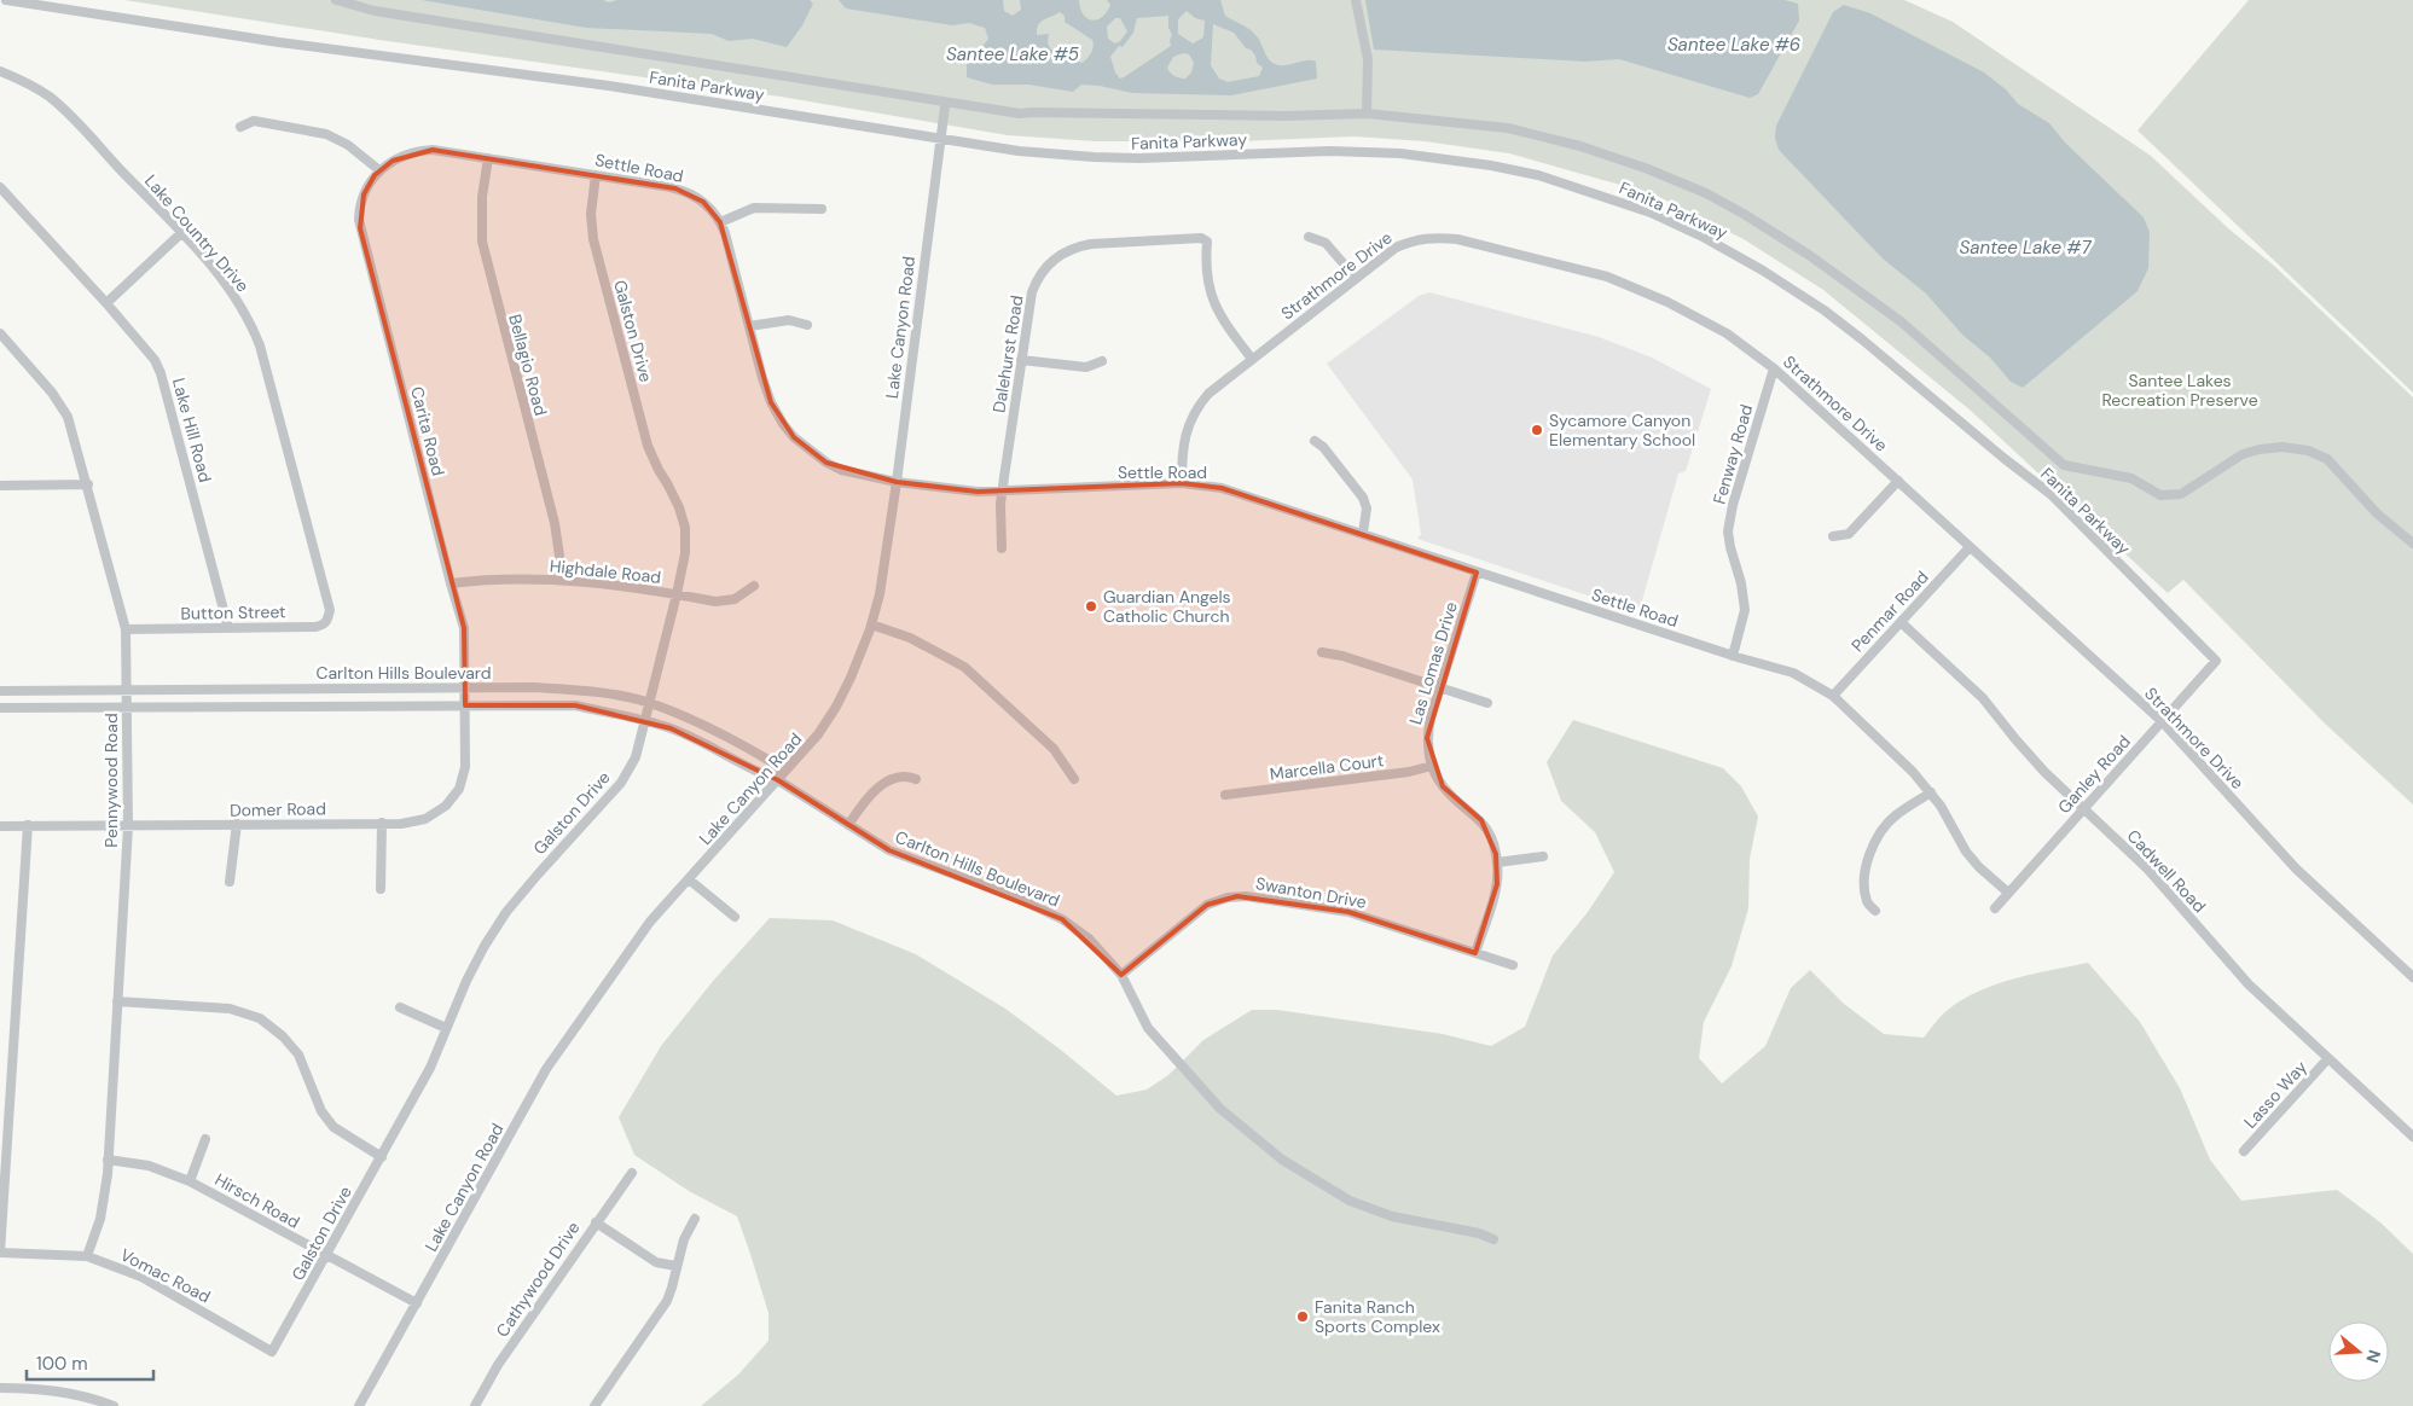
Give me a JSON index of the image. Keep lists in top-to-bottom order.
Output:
{
  "streets": {
    "street": [
      "Fanita Parkway",
      "Settle Road",
      "Lake Country Drive",
      "Strathmore Drive",
      "Lake Canyon Road",
      "Galston Drive",
      "Dalehurst Road",
      "Bellagio Road",
      "Lake Hill Road",
      "Carita Road",
      "Fenway Road",
      "Highdale Road",
      "Penmar Road",
      "Button Street",
      "Las Lomas Drive",
      "Carlton Hills Boulevard",
      "Marcella Court",
      "Ganley Road",
      "Pennywood Road",
      "Domer Road",
      "Cadwell Road",
      "Swanton Drive",
      "Lasso Way",
      "Hirsch Road",
      "Vomac Road",
      "Cathywood Drive"
    ]
  },
  "crossings": [
    ["Fanita Parkway", "Lake Canyon Road"],
    ["Fanita Parkway", "Ganley Road"],
    ["Settle Road", "Strathmore Drive"],
    ["Settle Road", "Lake Canyon Road"],
    ["Settle Road", "Galston Drive"],
    ["Settle Road", "Dalehurst Road"],
    ["Settle Road", "Bellagio Road"],
    ["Settle Road", "Carita Road"],
    ["Settle Road", "Fenway Road"],
    ["Settle Road", "Penmar Road"],
    ["Settle Road", "Las Lomas Drive"],
    ["Settle Road", "Ganley Road"],
    ["Lake Country Drive", "Button Street"],
    ["Strathmore Drive", "Dalehurst Road"],
    ["Strathmore Drive", "Fenway Road"],
    ["Strathmore Drive", "Penmar Road"],
    ["Strathmore Drive", "Ganley Road"],
    ["Lake Canyon Road", "Carlton Hills Boulevard"],
    ["Lake Canyon Road", "Hirsch Road"],
    ["Galston Drive", "Highdale Road"],
    ["Galston Drive", "Carlton Hills Boulevard"],
    ["Galston Drive", "Hirsch Road"],
    ["Galston Drive", "Vomac Road"],
    ["Bellagio Road", "Highdale Road"],
    ["Lake Hill Road", "Button Street"],
    ["Carita Road", "Highdale Road"],
    ["Carita Road", "Carlton Hills Boulevard"],
    ["Carita Road", "Domer Road"],
    ["Penmar Road", "Cadwell Road"],
    ["Button Street", "Pennywood Road"],
    ["Las Lomas Drive", "Marcella Court"],
    ["Las Lomas Drive", "Swanton Drive"],
    ["Carlton Hills Boulevard", "Pennywood Road"],
    ["Carlton Hills Boulevard", "Domer Road"],
    ["Carlton Hills Boulevard", "Swanton Drive"],
    ["Ganley Road", "Cadwell Road"],
    ["Pennywood Road", "Domer Road"],
    ["Pennywood Road", "Hirsch Road"],
    ["Pennywood Road", "Vomac Road"],
    ["Cadwell Road", "Lasso Way"]
  ],
  "water": ["Santee Lake #6", "Santee Lake #5", "Santee Lake #7"],
  "parks": ["Santee Lakes Recreation Preserve"],
  "places": ["Sycamore Canyon Elementary School", "Guardian Angels Catholic Church", "Fanita Ranch Sports Complex"],
  "scale_bar": "100 m",
  "north": "right"
}
